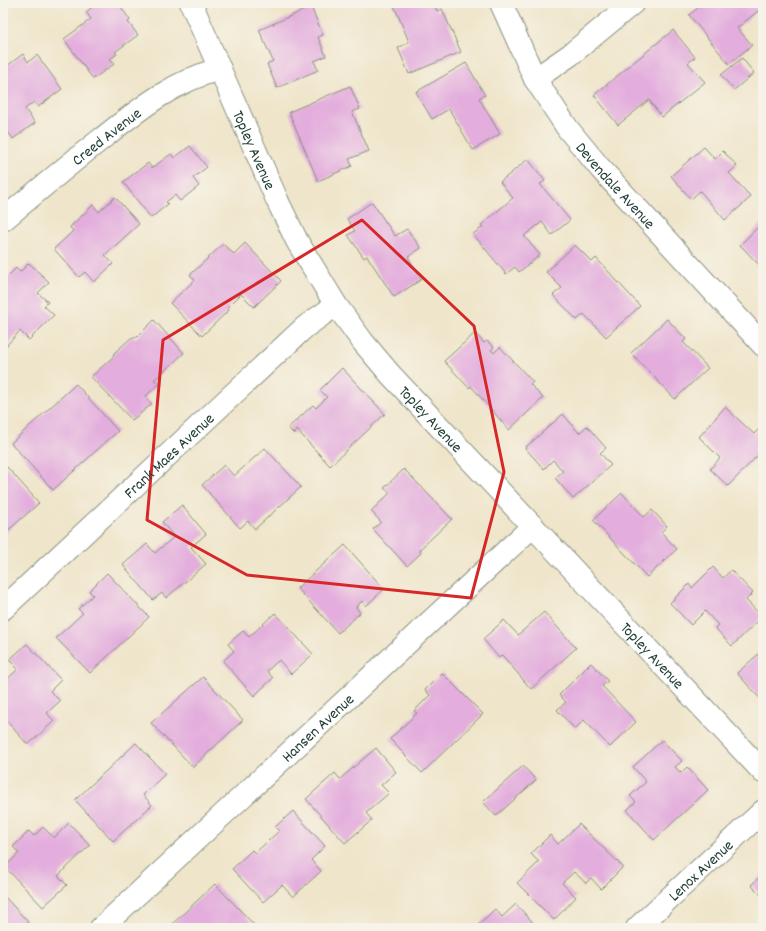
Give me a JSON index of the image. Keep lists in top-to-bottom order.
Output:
{
  "streets": {
    "street": [
      "Creed Avenue",
      "Topley Avenue",
      "Devendale Avenue",
      "Frank Maes Avenue",
      "Hansen Avenue",
      "Lenox Avenue"
    ]
  },
  "crossings": [
    ["Creed Avenue", "Topley Avenue"],
    ["Topley Avenue", "Frank Maes Avenue"],
    ["Topley Avenue", "Hansen Avenue"]
  ]
}
